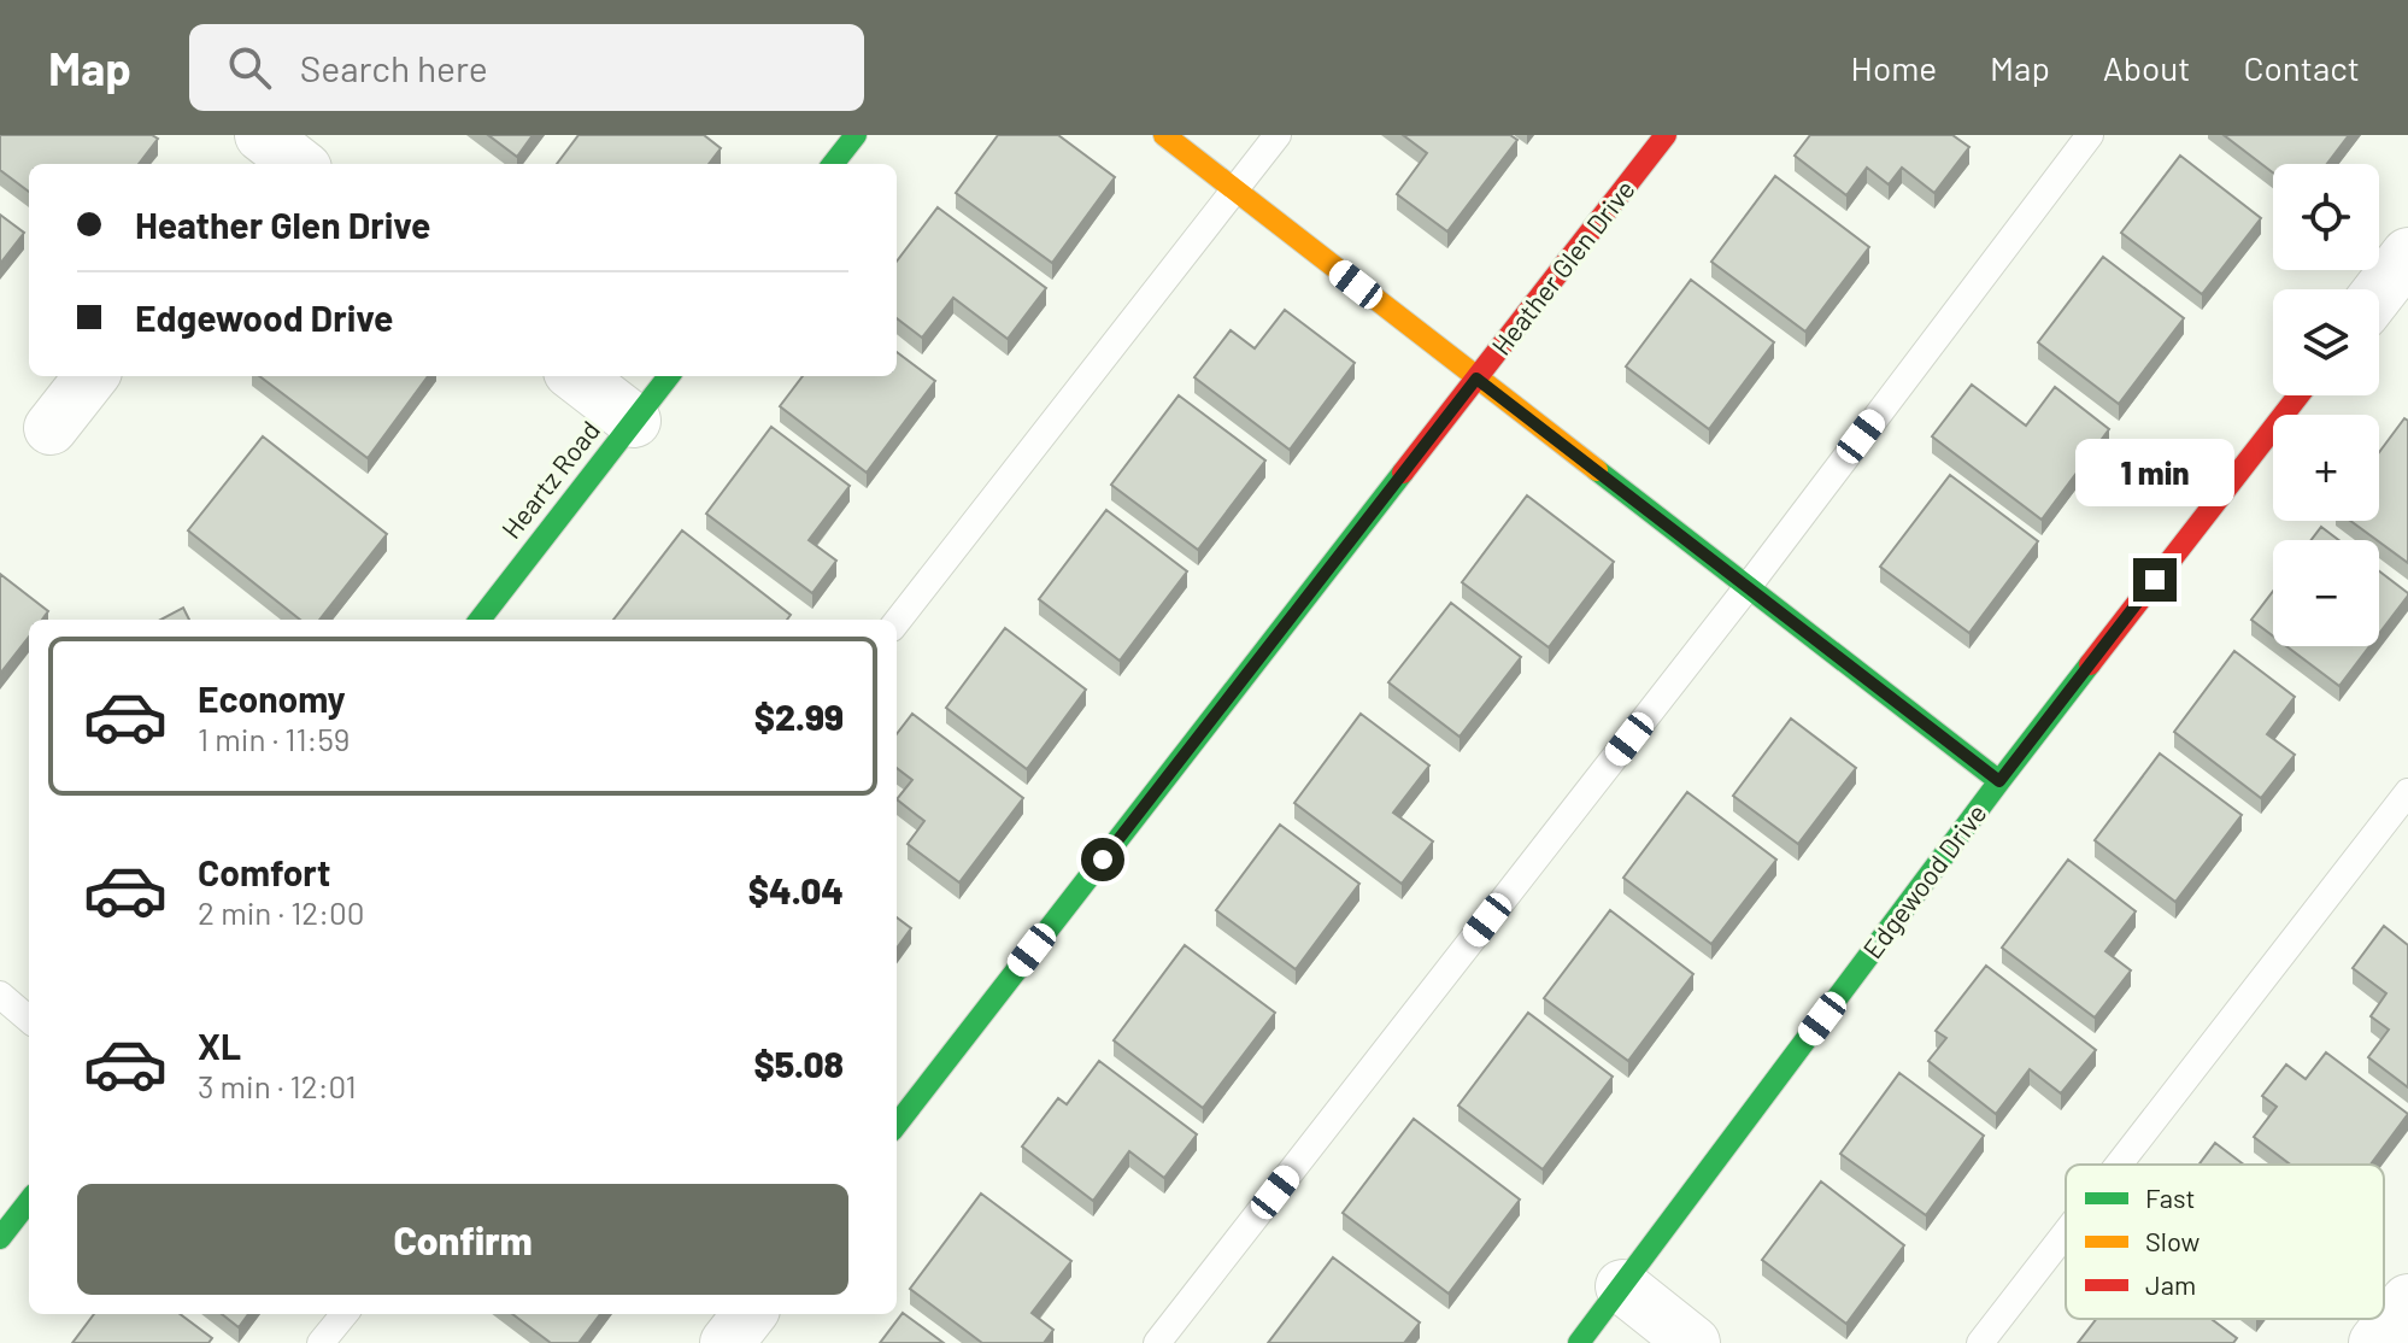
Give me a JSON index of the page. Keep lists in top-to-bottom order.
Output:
{
  "streets": {
    "street": ["Heather Glen Drive", "Heartz Road", "Edgewood Drive"]
  },
  "legend": ["Fast", "Slow", "Jam"],
  "page": {
    "header": "Map",
    "search": "Search here",
    "nav": [
      "Home",
      "Map",
      "About",
      "Contact"
    ],
    "map_buttons": ["+", "−"],
    "banner": ["Heather Glen Drive", "Edgewood Drive"],
    "bubble": "1 min",
    "list": [
      {
        "name": "Economy",
        "note": "1 min · 11:59",
        "value": "$2.99"
      },
      {
        "name": "Comfort",
        "note": "2 min · 12:00",
        "value": "$4.04"
      },
      {
        "name": "XL",
        "note": "3 min · 12:01",
        "value": "$5.08"
      }
    ],
    "buttons": "Confirm"
  }
}
